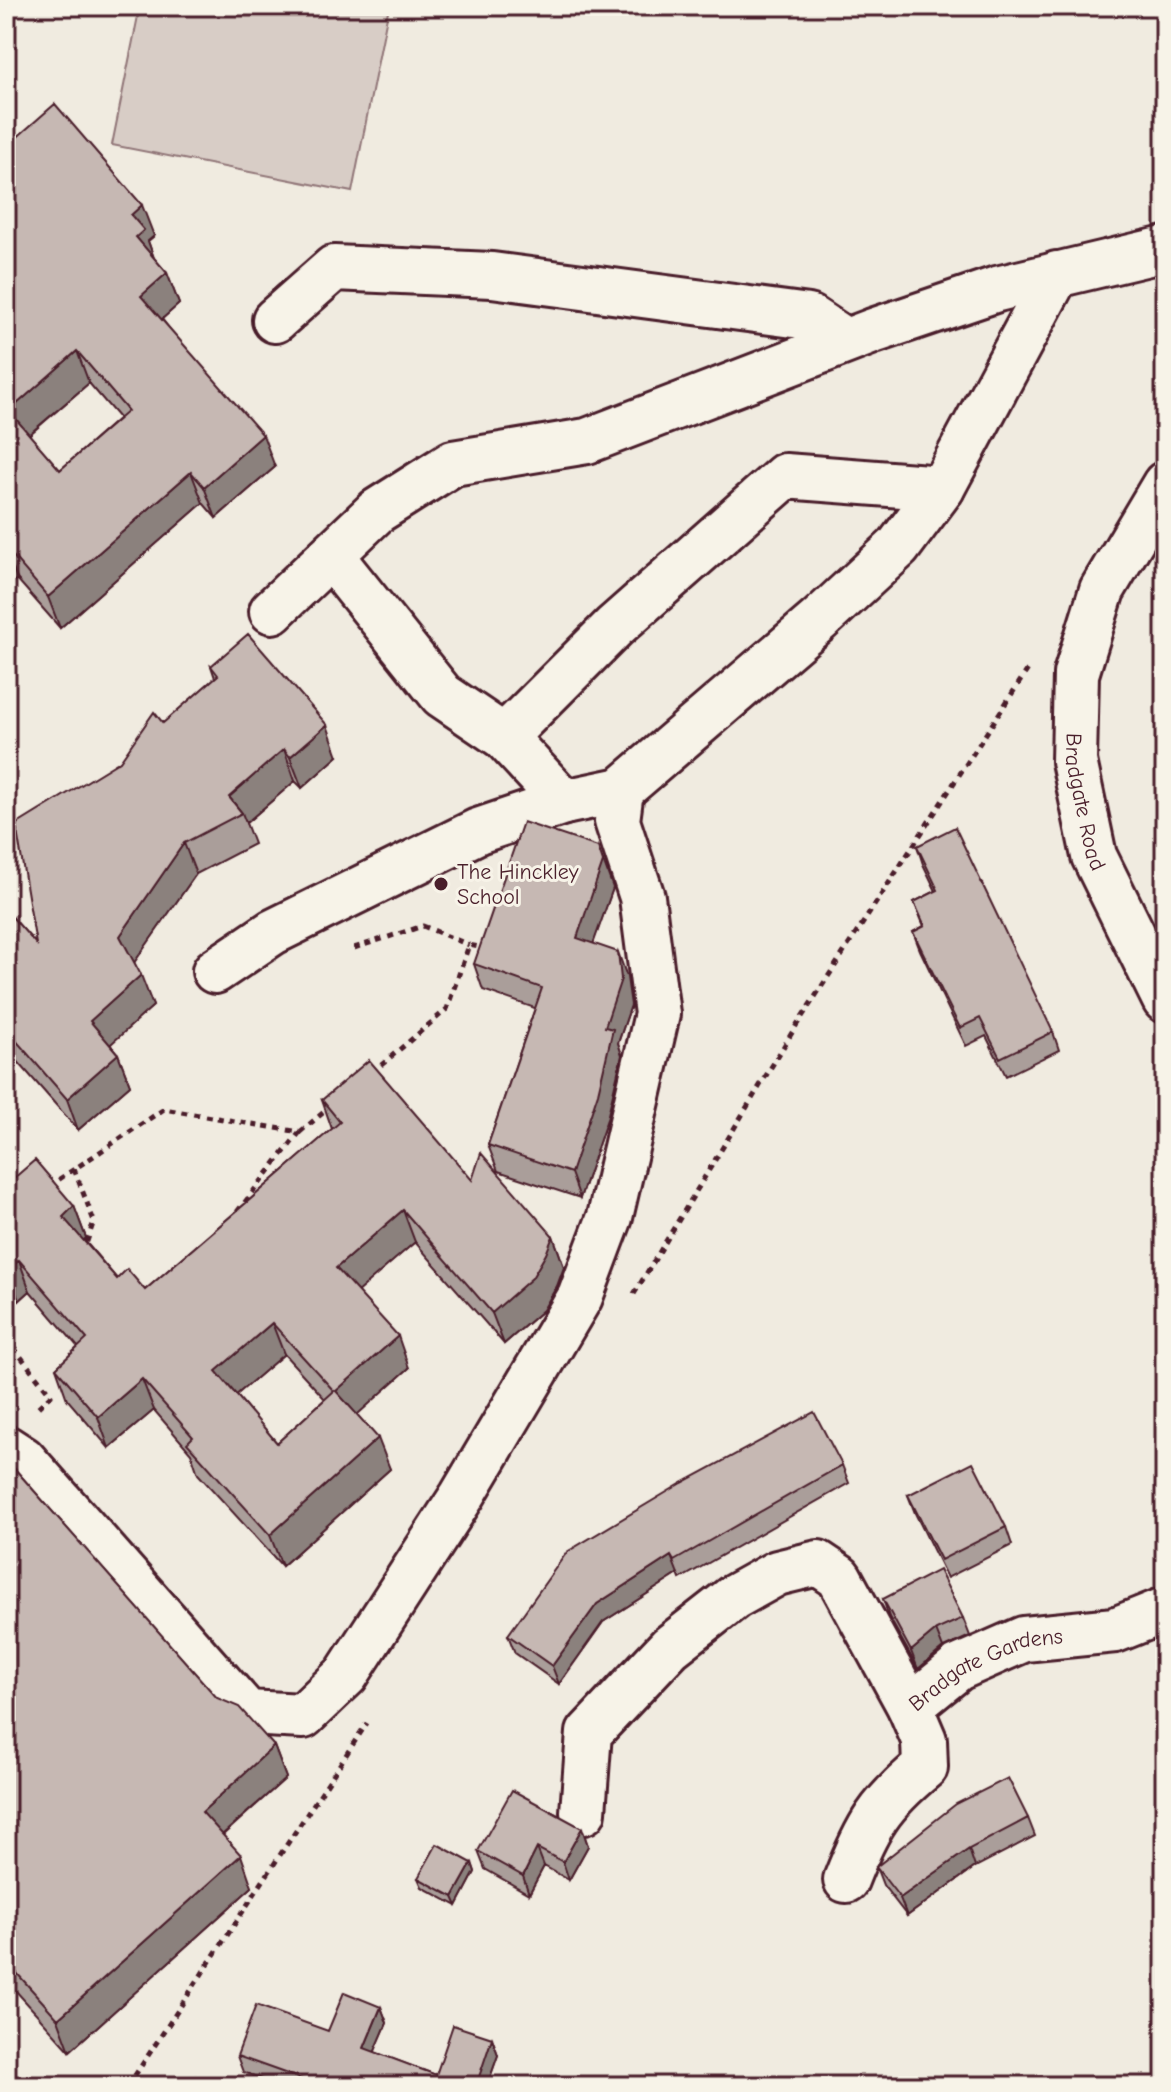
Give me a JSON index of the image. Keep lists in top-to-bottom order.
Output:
{
  "streets": {
    "street": ["Bradgate Road", "Bradgate Gardens"]
  },
  "places": ["The Hinckley School"]
}
